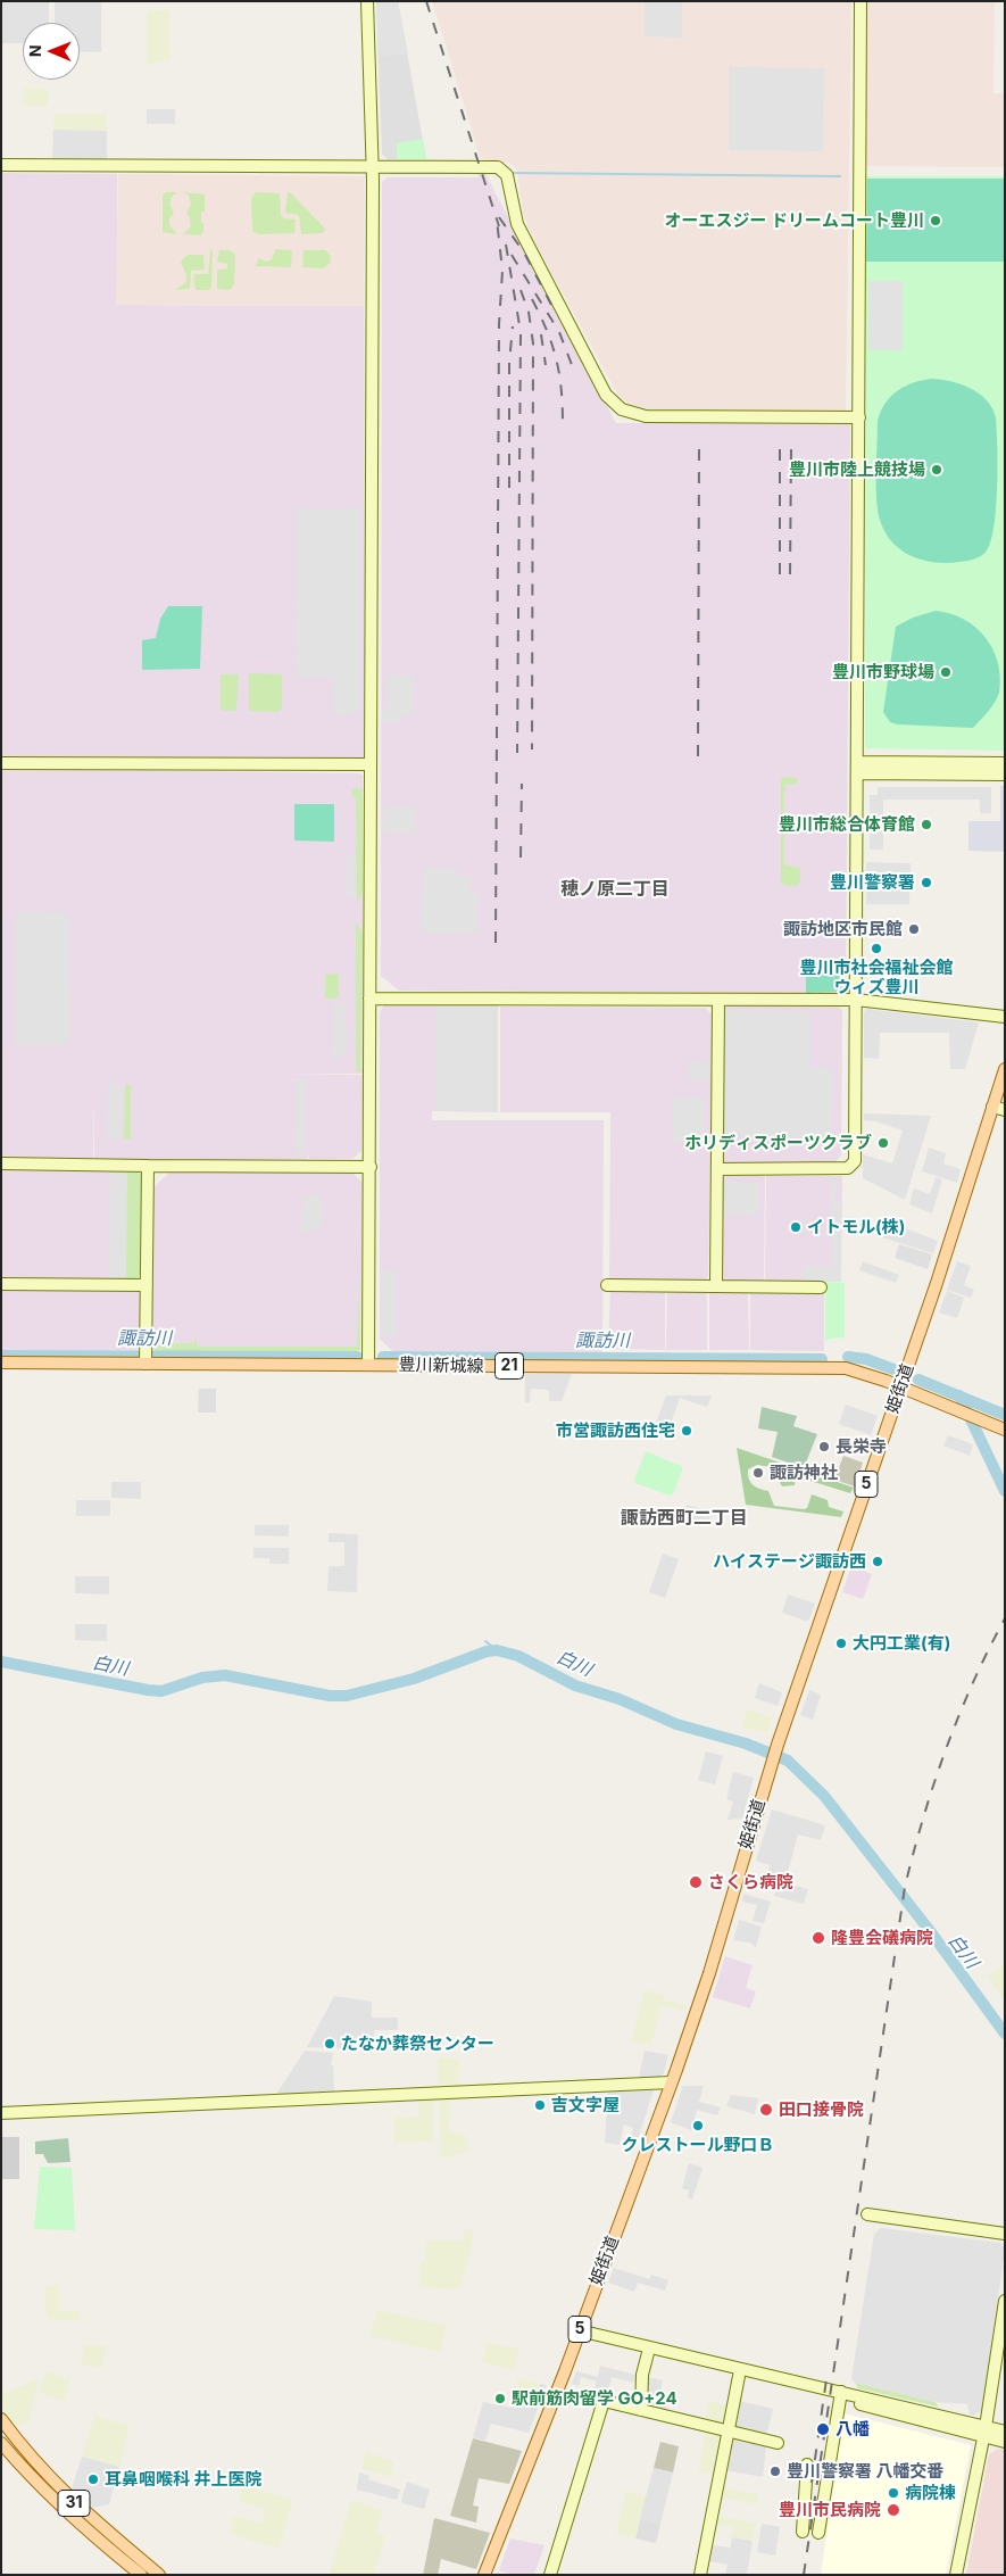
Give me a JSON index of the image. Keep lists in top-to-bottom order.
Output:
{
  "streets": {
    "main road": [
      "豊川新城線",
      "21",
      "姫街道",
      "5",
      "31"
    ]
  },
  "crossings": [
    ["豊川新城線", "姫街道"]
  ],
  "districts": ["穂ノ原二丁目", "諏訪西町二丁目"],
  "water": ["諏訪川", "白川"],
  "places": [
    "オーエスジー ドリームコート豊川",
    "豊川市陸上競技場",
    "豊川市野球場",
    "豊川市総合体育館",
    "豊川警察署",
    "諏訪地区市民館",
    "豊川市社会福祉会館 ウィズ豊川",
    "ホリディスポーツクラブ",
    "イトモル(株)",
    "市営諏訪西住宅",
    "長栄寺",
    "諏訪神社",
    "ハイステージ諏訪西",
    "大円工業(有)",
    "さくら病院",
    "隆豊会礒病院",
    "たなか葬祭センター",
    "吉文字屋",
    "田口接骨院",
    "クレストール野口Ｂ",
    "駅前筋肉留学 GO+24",
    "八幡",
    "豊川警察署 八幡交番",
    "耳鼻咽喉科 井上医院",
    "病院棟",
    "豊川市民病院"
  ],
  "north": "left"
}
